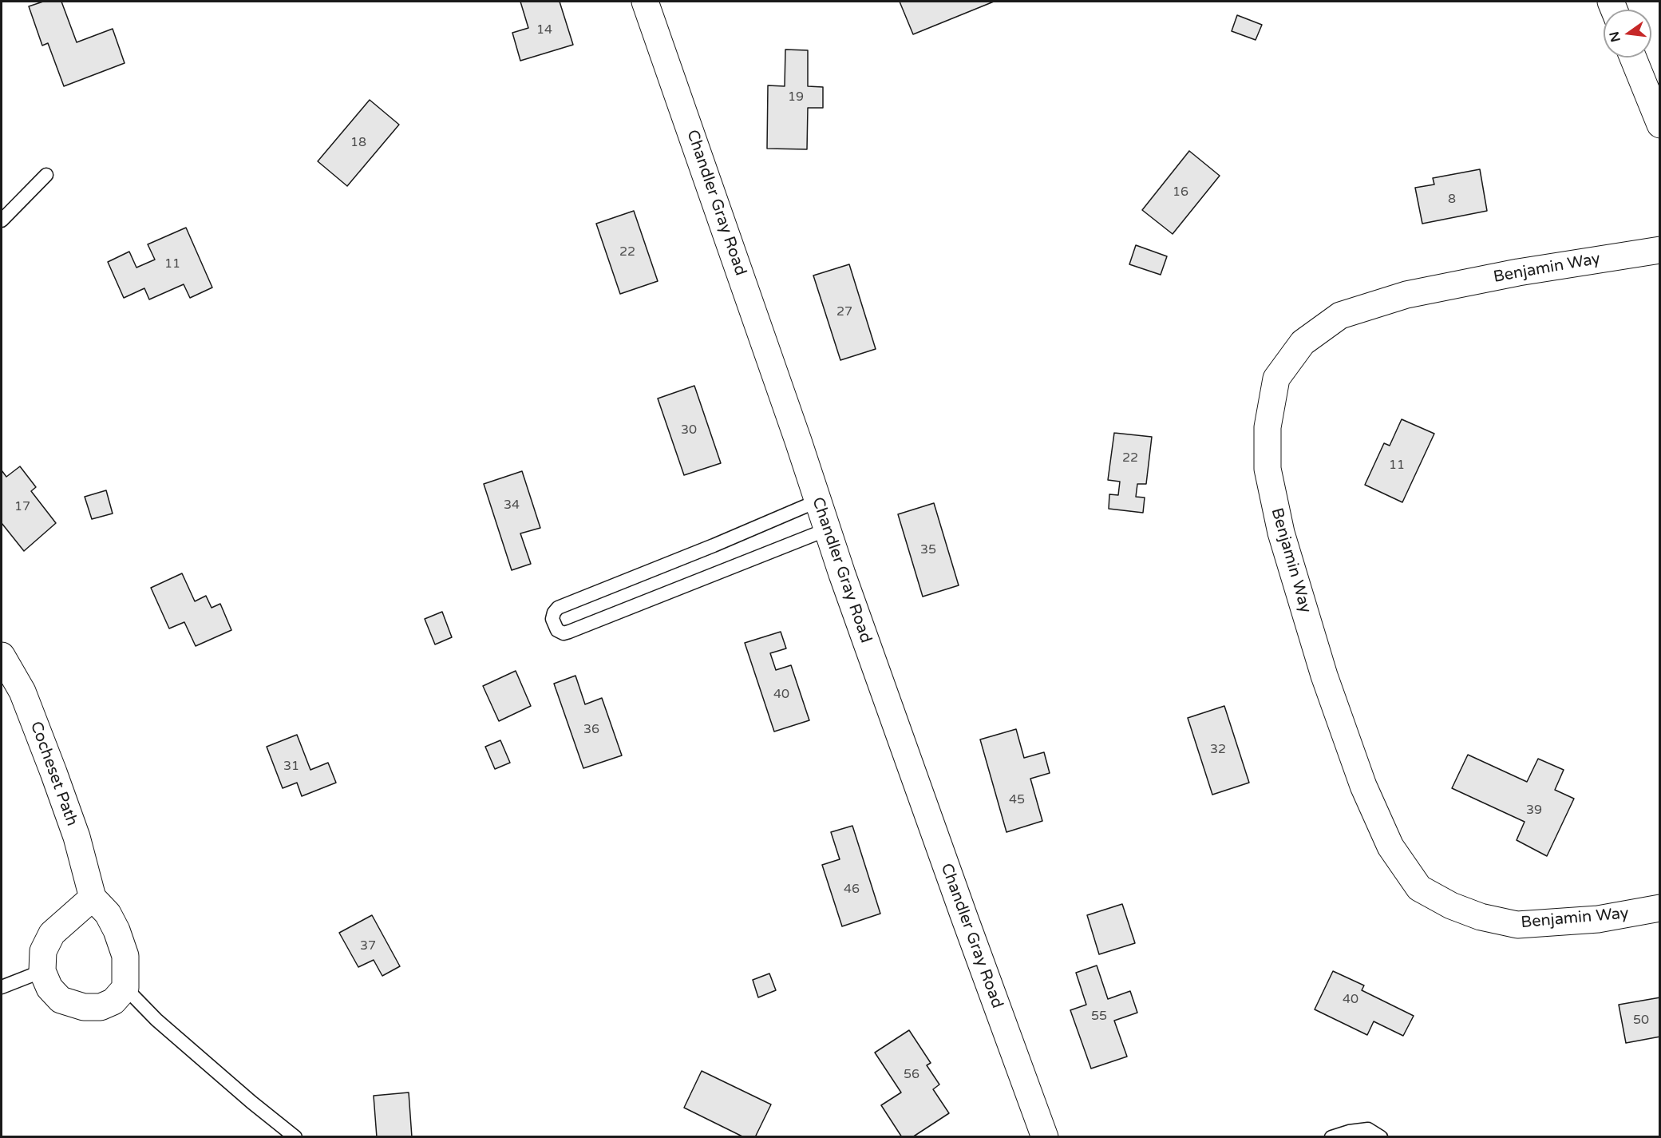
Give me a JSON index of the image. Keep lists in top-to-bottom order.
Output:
{
  "streets": {
    "street": ["Chandler Gray Road", "Benjamin Way", "Cocheset Path"]
  },
  "house_numbers": [
    "14",
    "19",
    "18",
    "16",
    "8",
    "22",
    "11",
    "27",
    "30",
    "22",
    "11",
    "34",
    "17",
    "35",
    "40",
    "36",
    "32",
    "31",
    "45",
    "39",
    "46",
    "37",
    "40",
    "55",
    "50",
    "56"
  ],
  "north": "left"
}
